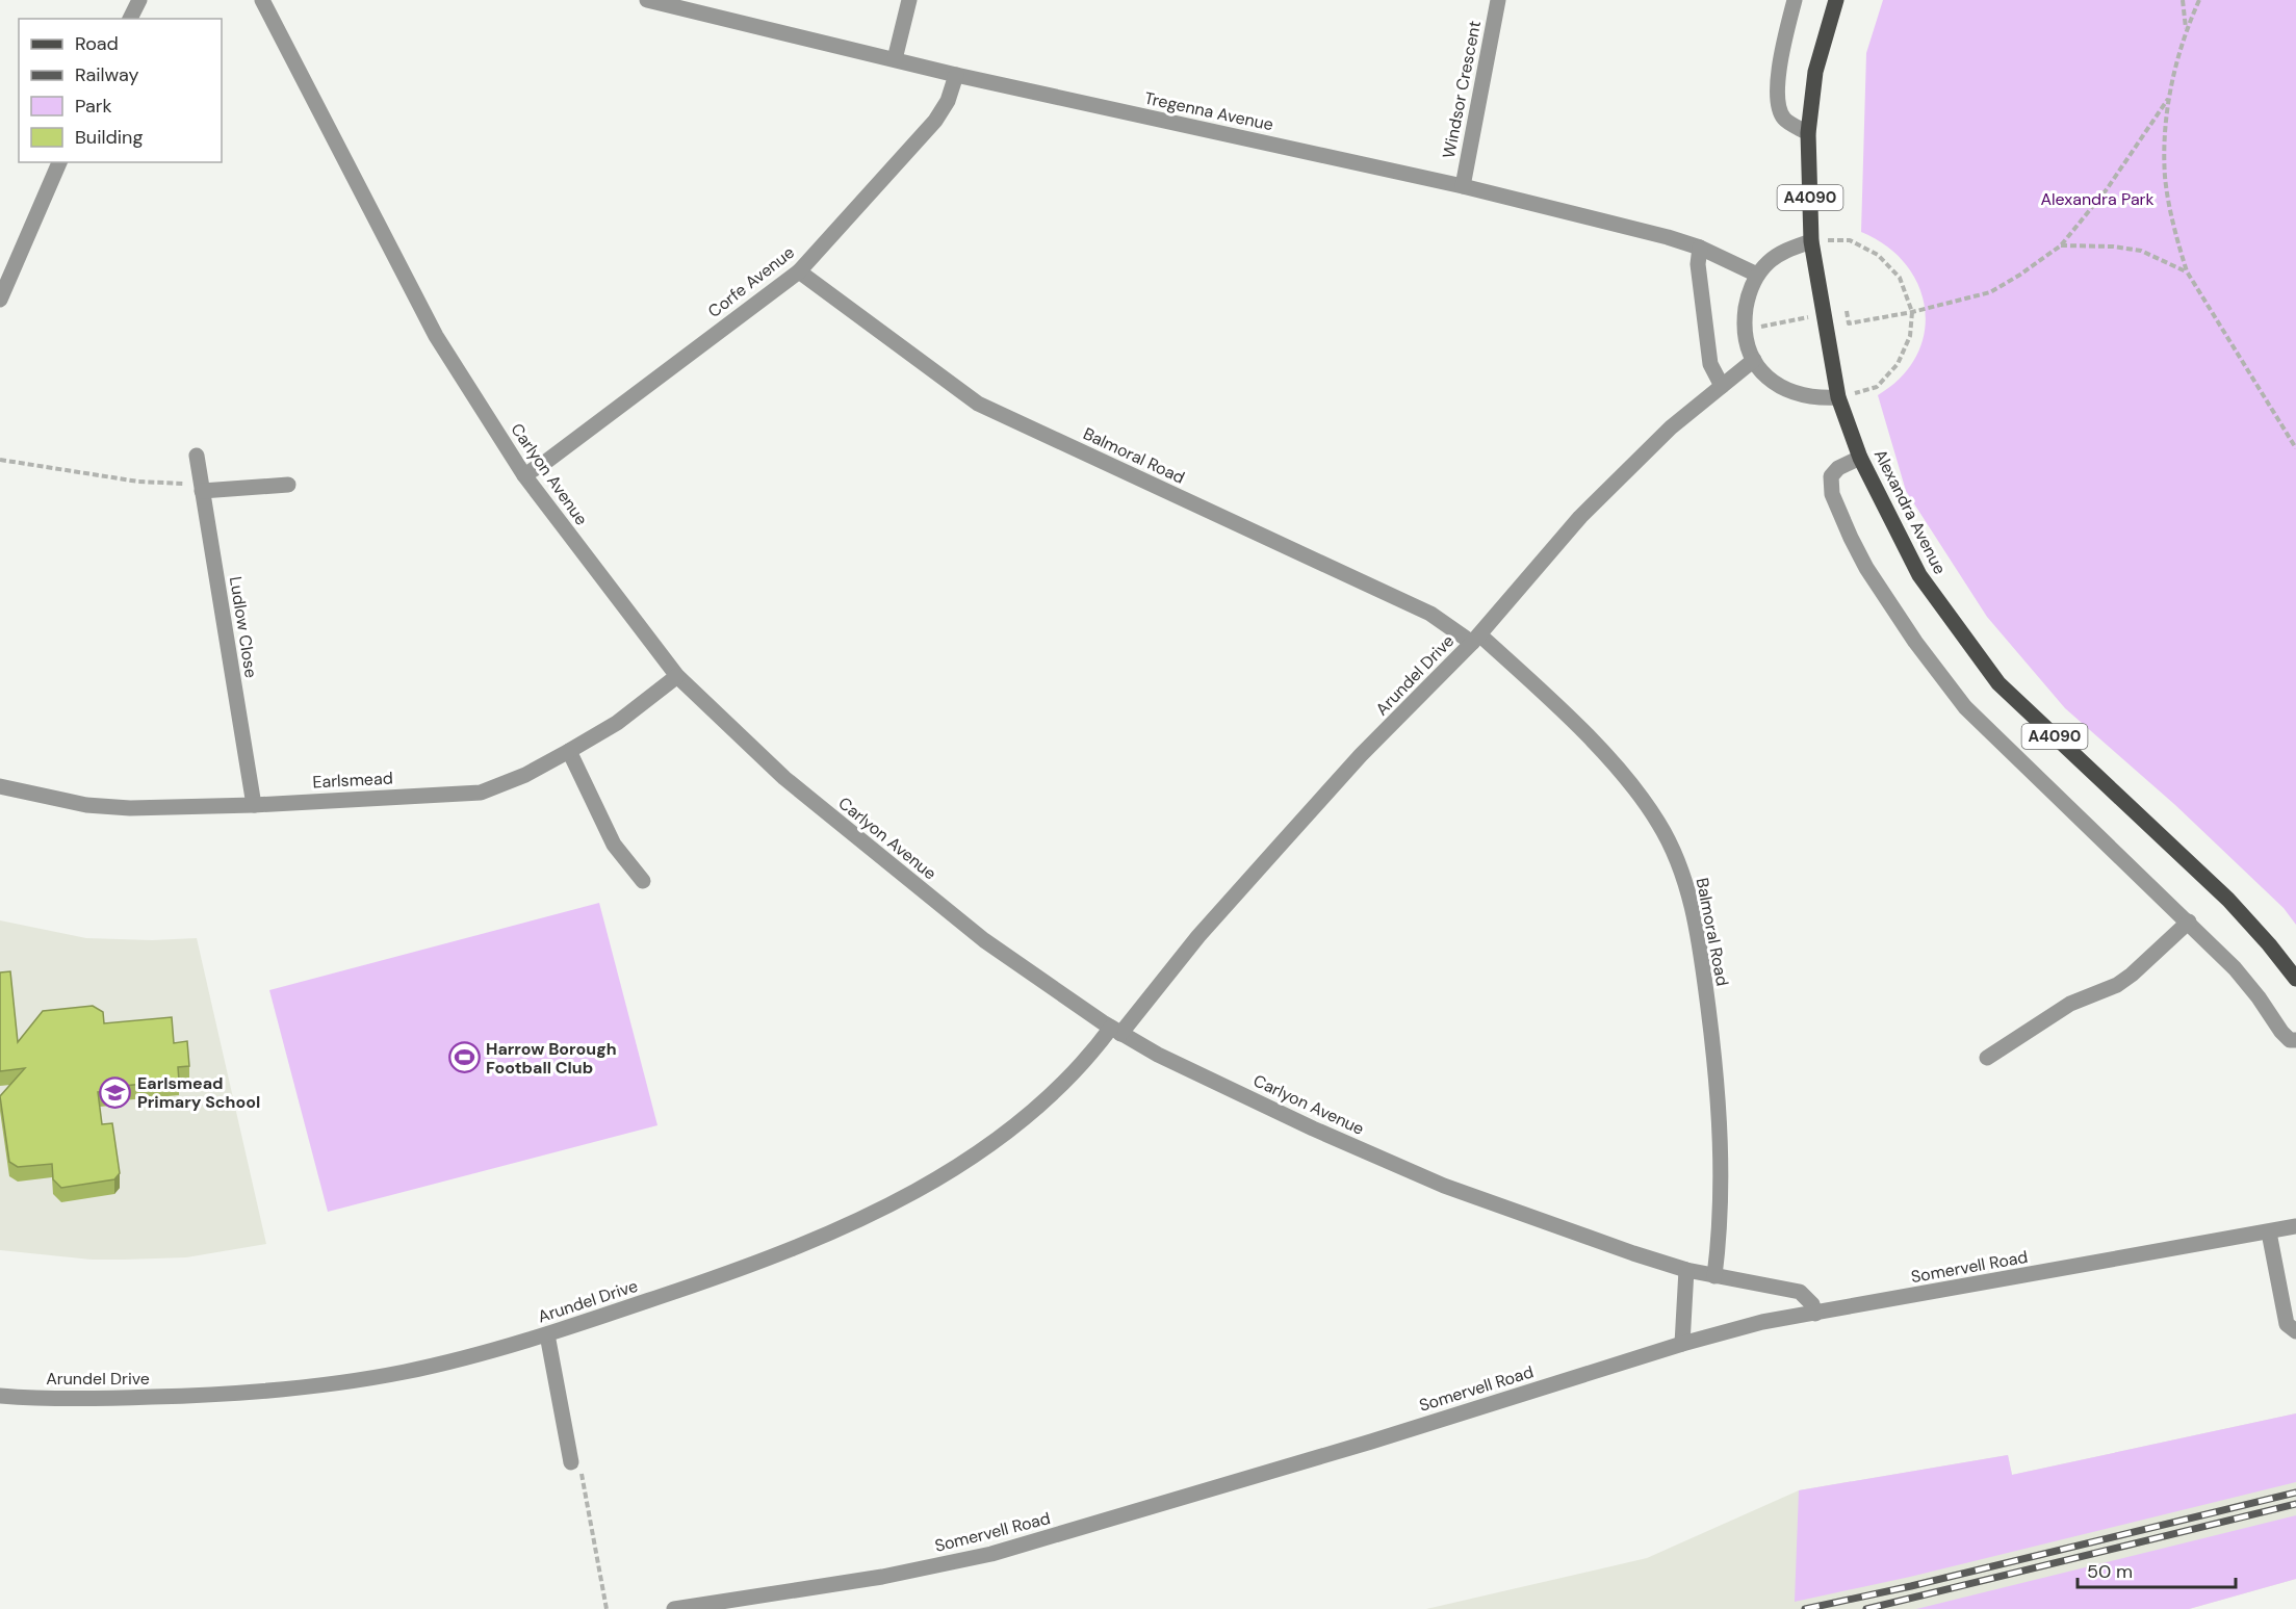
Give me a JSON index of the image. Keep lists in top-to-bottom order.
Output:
{
  "streets": {
    "main road": ["A4090", "Alexandra Avenue"],
    "street": [
      "Windsor Crescent",
      "Tregenna Avenue",
      "Corfe Avenue",
      "Balmoral Road",
      "Carlyon Avenue",
      "Ludlow Close",
      "Arundel Drive",
      "Earlsmead",
      "Somervell Road"
    ]
  },
  "crossings": [
    ["Windsor Crescent", "Tregenna Avenue"],
    ["Tregenna Avenue", "Corfe Avenue"],
    ["Corfe Avenue", "Balmoral Road"],
    ["Corfe Avenue", "Carlyon Avenue"],
    ["Balmoral Road", "Carlyon Avenue"],
    ["Balmoral Road", "Arundel Drive"],
    ["Carlyon Avenue", "Arundel Drive"],
    ["Carlyon Avenue", "Earlsmead"],
    ["Carlyon Avenue", "Somervell Road"],
    ["Ludlow Close", "Earlsmead"]
  ],
  "parks": ["Alexandra Park"],
  "places": {
    "sports": ["Harrow Borough Football Club"],
    "school or university": ["Earlsmead Primary School"]
  },
  "legend": [
    "Road",
    "Railway",
    "Park",
    "Building"
  ],
  "scale_bar": "50 m"
}
